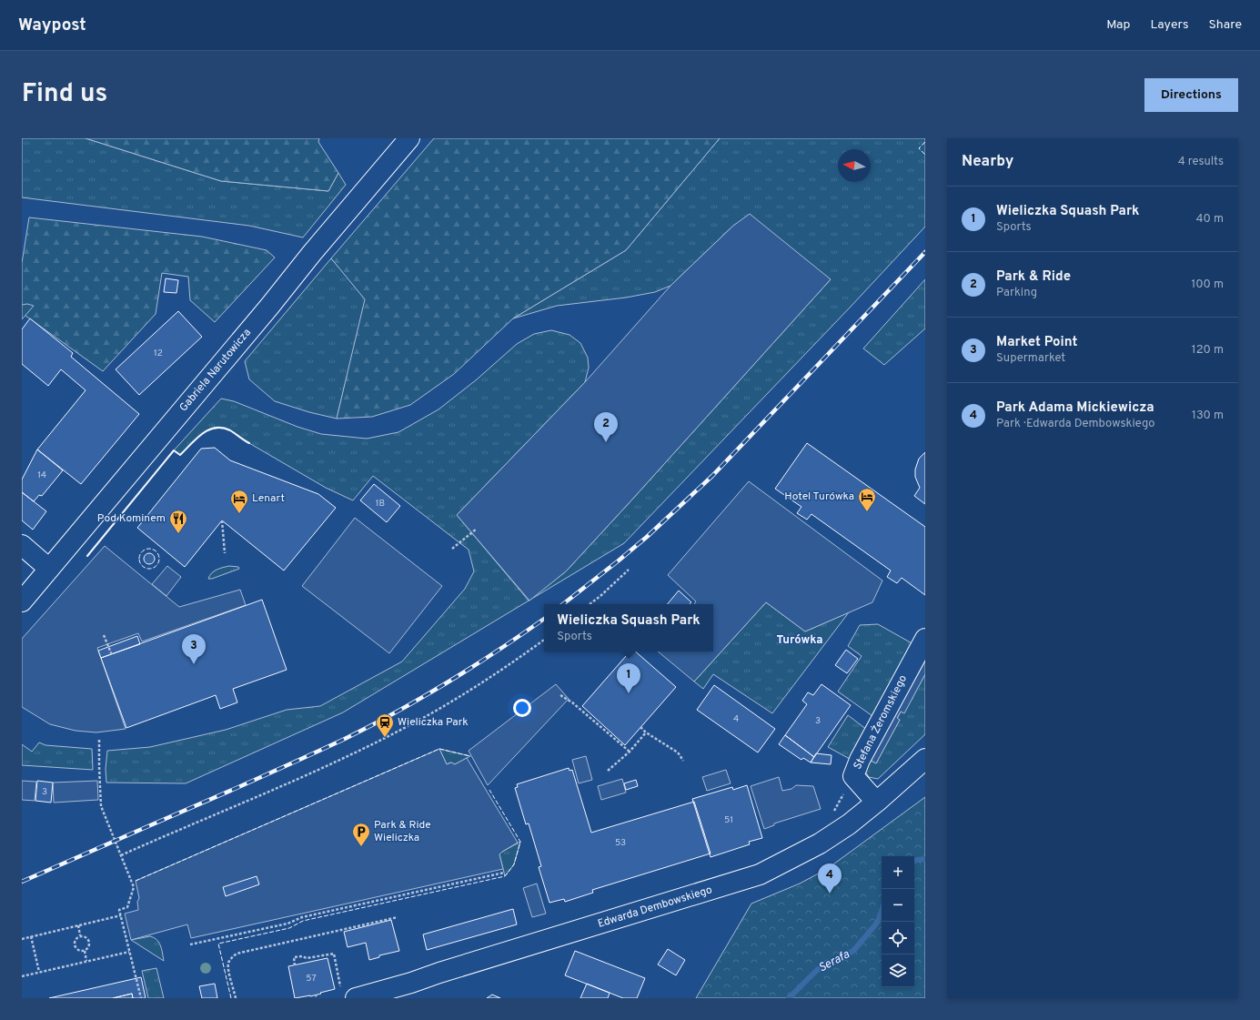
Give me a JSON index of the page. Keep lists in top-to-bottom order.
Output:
{
  "streets": {
    "street": ["Gabriela Narutowicza", "Stefana Żeromskiego", "Edwarda Dembowskiego"]
  },
  "crossings": [
    ["Stefana Żeromskiego", "Edwarda Dembowskiego"]
  ],
  "districts": ["Turówka"],
  "water": ["Serafa"],
  "places": {
    "hotel": ["Hotel Turówka", "Lenart"],
    "restaurant": ["Pod Kominem"],
    "station": ["Wieliczka Park"],
    "parking": ["Park & Ride Wieliczka"]
  },
  "house_numbers": [
    "12",
    "14",
    "1B",
    "4",
    "3",
    "3",
    "51",
    "53",
    "57"
  ],
  "north": "left",
  "page": {
    "header": "Waypost",
    "nav": ["Map", "Layers", "Share"],
    "title": "Find us",
    "buttons": "Directions",
    "heading": ["Nearby", "4 results"],
    "list": [
      {
        "mark": "1",
        "name": "Wieliczka Squash Park",
        "note": "Sports",
        "value": "40 m"
      },
      {
        "mark": "2",
        "name": "Park & Ride",
        "note": "Parking",
        "value": "100 m"
      },
      {
        "mark": "3",
        "name": "Market Point",
        "note": "Supermarket",
        "value": "120 m"
      },
      {
        "mark": "4",
        "name": "Park Adama Mickiewicza",
        "note": "Park · Edwarda Dembowskiego",
        "value": "130 m"
      }
    ],
    "pins": [
      "2",
      "3",
      "1",
      "4"
    ],
    "popup": ["Wieliczka Squash Park", "Sports"],
    "map_buttons": ["+", "−"]
  }
}
